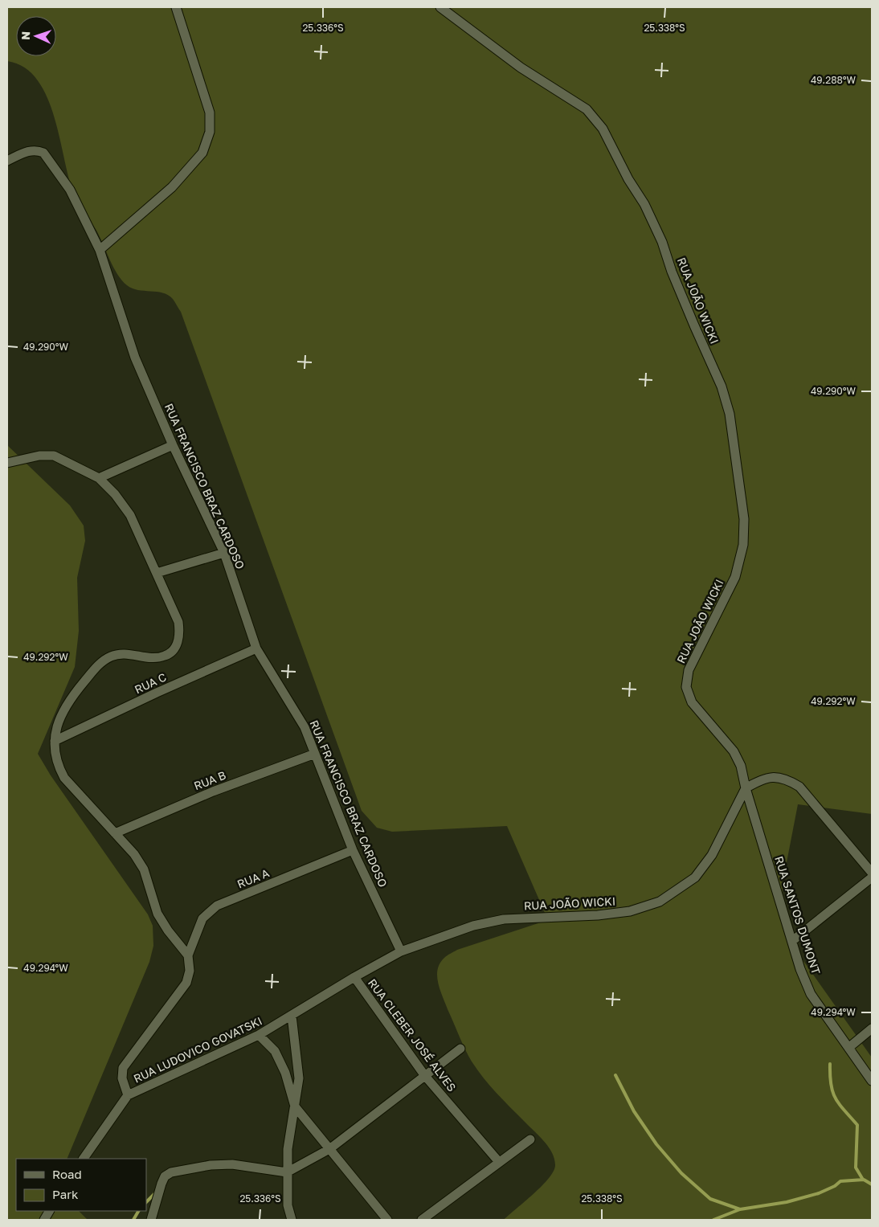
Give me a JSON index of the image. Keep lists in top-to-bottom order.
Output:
{
  "streets": {
    "street": [
      "RUA JOÃO WICKI",
      "RUA FRANCISCO BRAZ CARDOSO",
      "RUA C",
      "RUA B",
      "RUA A",
      "RUA SANTOS DUMONT",
      "RUA CLEBER JOSÉ ALVES",
      "RUA LUDOVICO GOVATSKI"
    ]
  },
  "crossings": [
    ["RUA JOÃO WICKI", "RUA FRANCISCO BRAZ CARDOSO"],
    ["RUA JOÃO WICKI", "RUA SANTOS DUMONT"],
    ["RUA JOÃO WICKI", "RUA CLEBER JOSÉ ALVES"],
    ["RUA JOÃO WICKI", "RUA LUDOVICO GOVATSKI"],
    ["RUA FRANCISCO BRAZ CARDOSO", "RUA C"],
    ["RUA FRANCISCO BRAZ CARDOSO", "RUA B"],
    ["RUA FRANCISCO BRAZ CARDOSO", "RUA A"],
    ["RUA A", "RUA LUDOVICO GOVATSKI"]
  ],
  "legend": ["Road", "Park"],
  "north": "left",
  "coordinates": [
    "25.336°S",
    "25.338°S",
    "49.288°W",
    "49.290°W",
    "49.292°W",
    "49.294°W"
  ]
}
